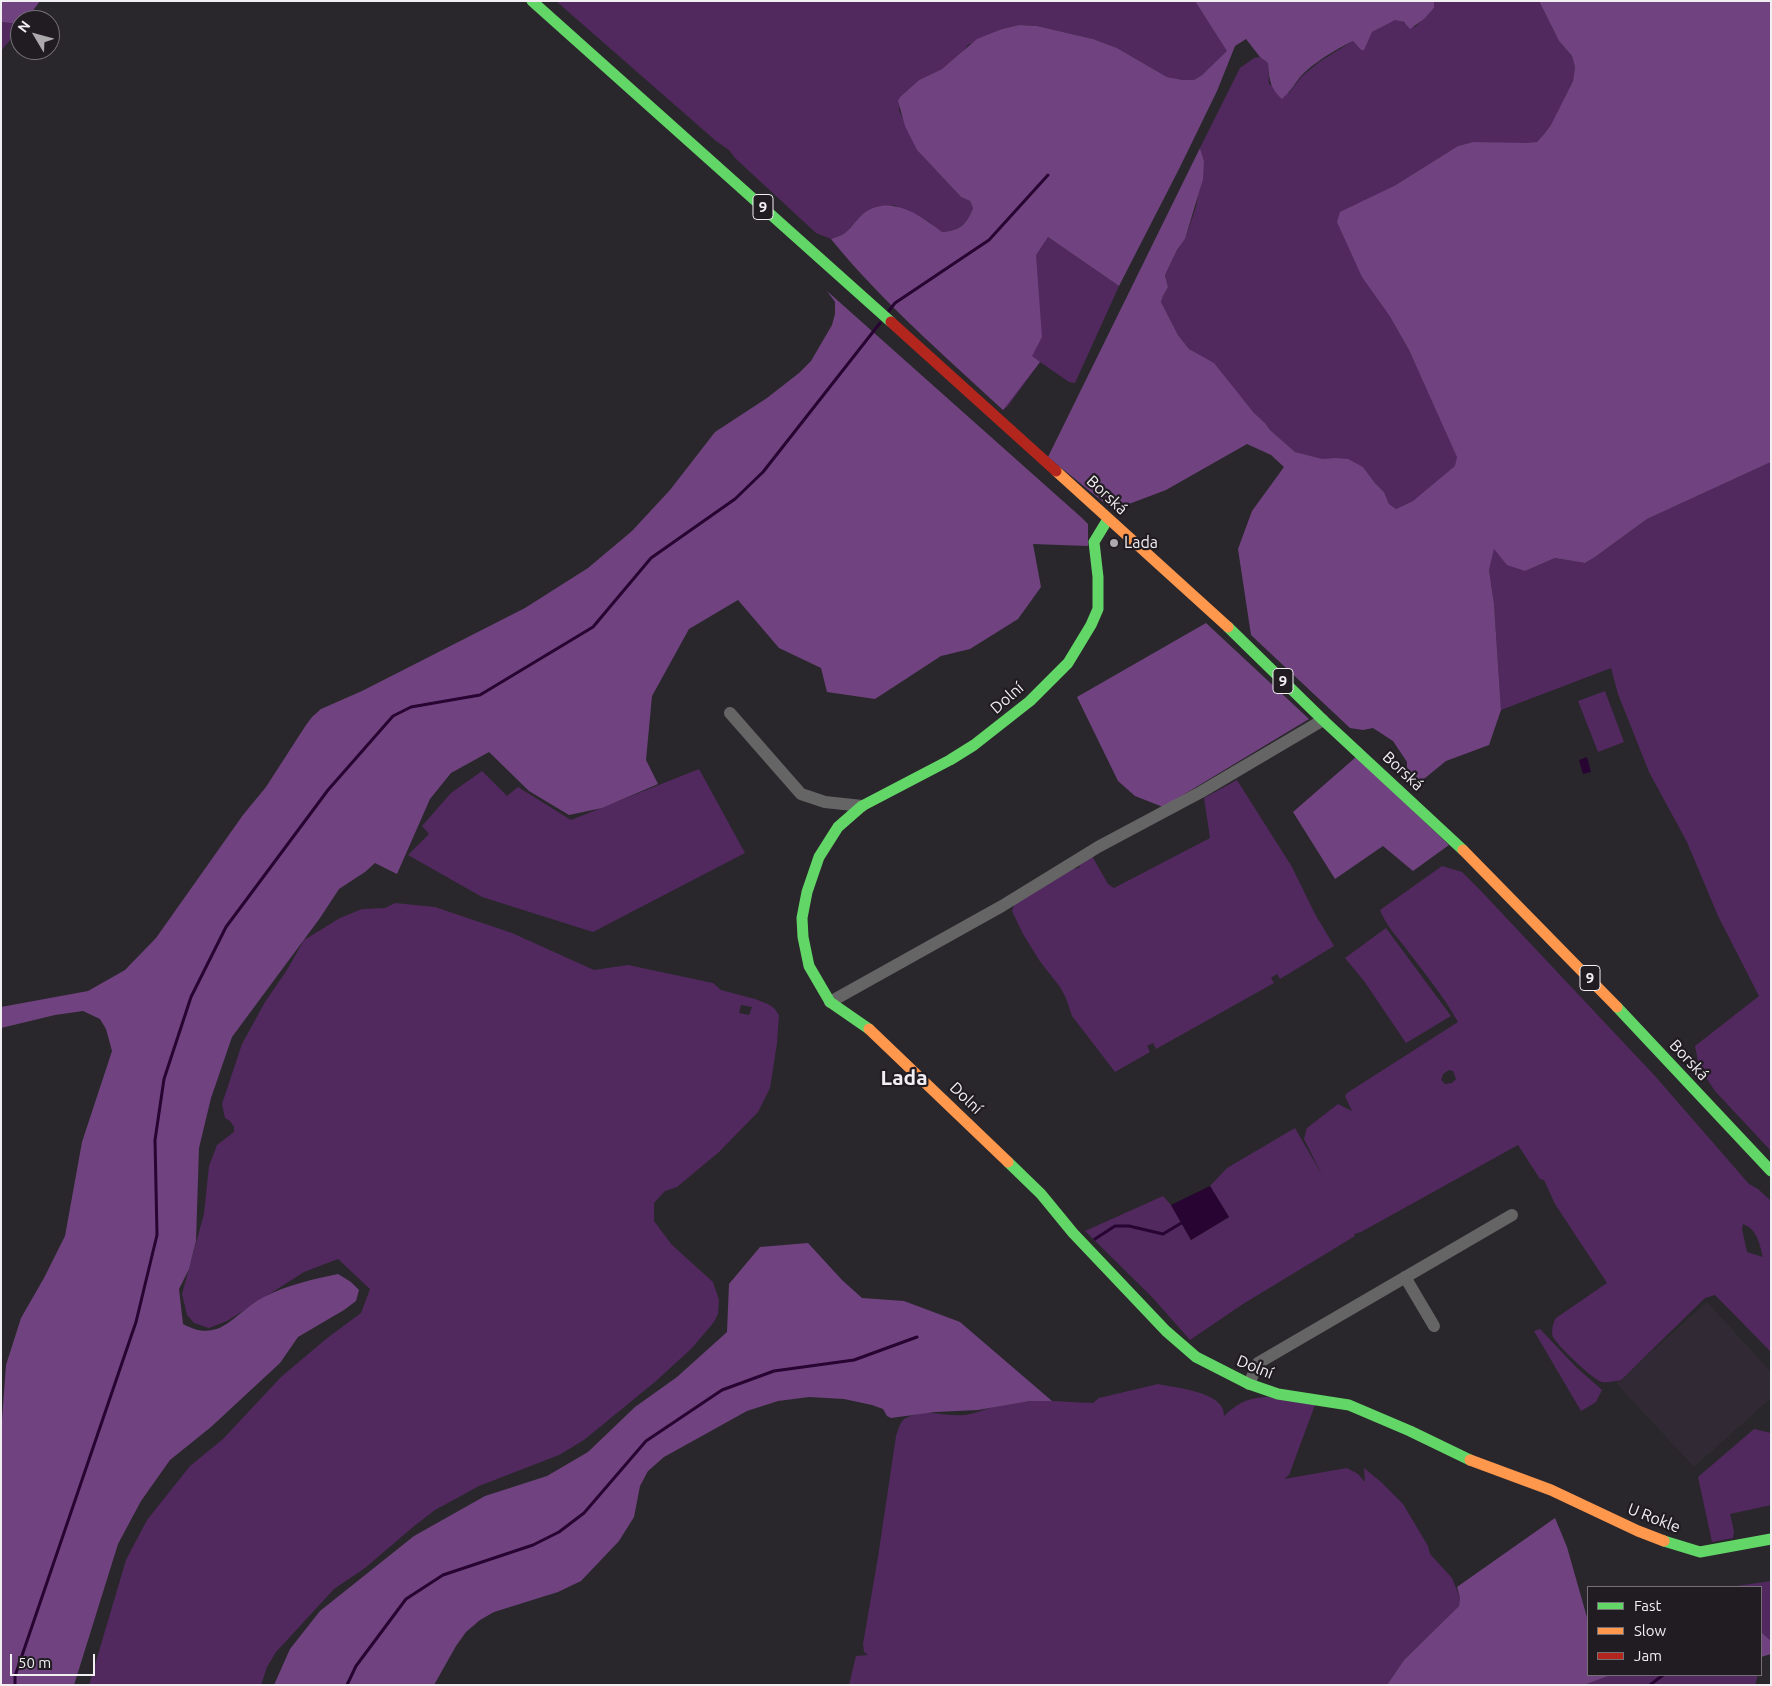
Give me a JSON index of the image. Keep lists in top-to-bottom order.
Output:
{
  "streets": {
    "street": [
      "9",
      "Borská",
      "Dolní",
      "U Rokle"
    ]
  },
  "crossings": [
    ["Borská", "Dolní"],
    ["Dolní", "U Rokle"]
  ],
  "districts": ["Lada"],
  "places": ["Lada"],
  "legend": ["Fast", "Slow", "Jam"],
  "scale_bar": "50 m",
  "north": "top left"
}
